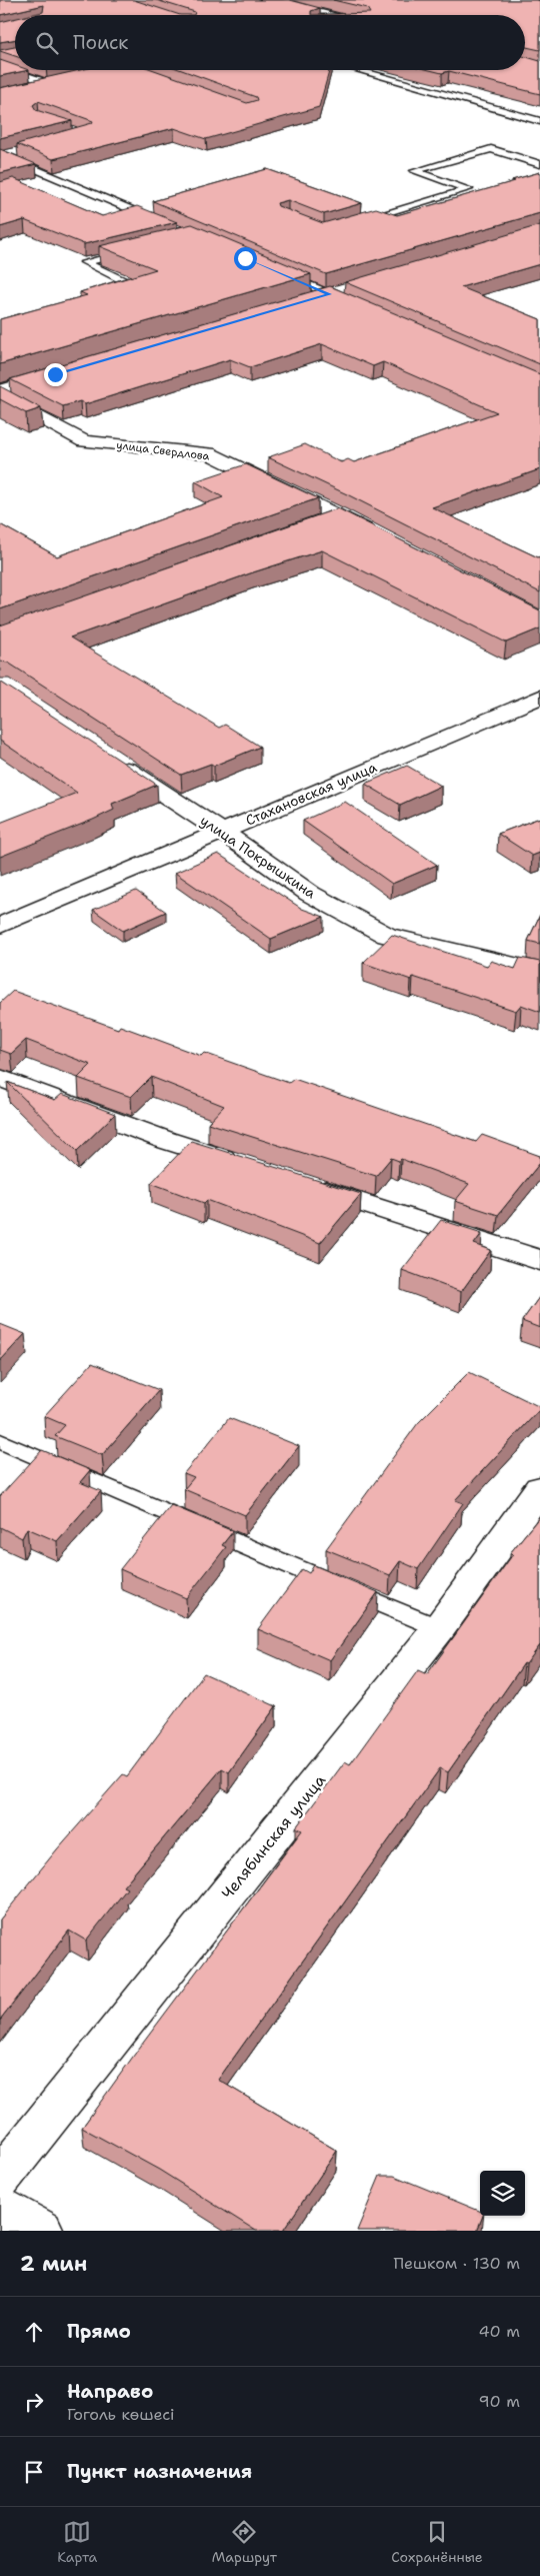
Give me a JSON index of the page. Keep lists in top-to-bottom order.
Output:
{
  "streets": {
    "street": [
      "улица Свердлова",
      "Стахановская улица",
      "улица Покрышкина",
      "Челябинская улица"
    ]
  },
  "crossings": [
    ["Стахановская улица", "улица Покрышкина"]
  ],
  "page": {
    "search": "Поиск",
    "heading": ["2 мин", "Пешком · 130 m"],
    "list": [
      ["Прямо", "40 m"],
      ["Направо", "Гоголь көшесі", "90 m"],
      "Пункт назначения"
    ],
    "nav": ["Карта", "Маршрут", "Сохранённые"]
  }
}
